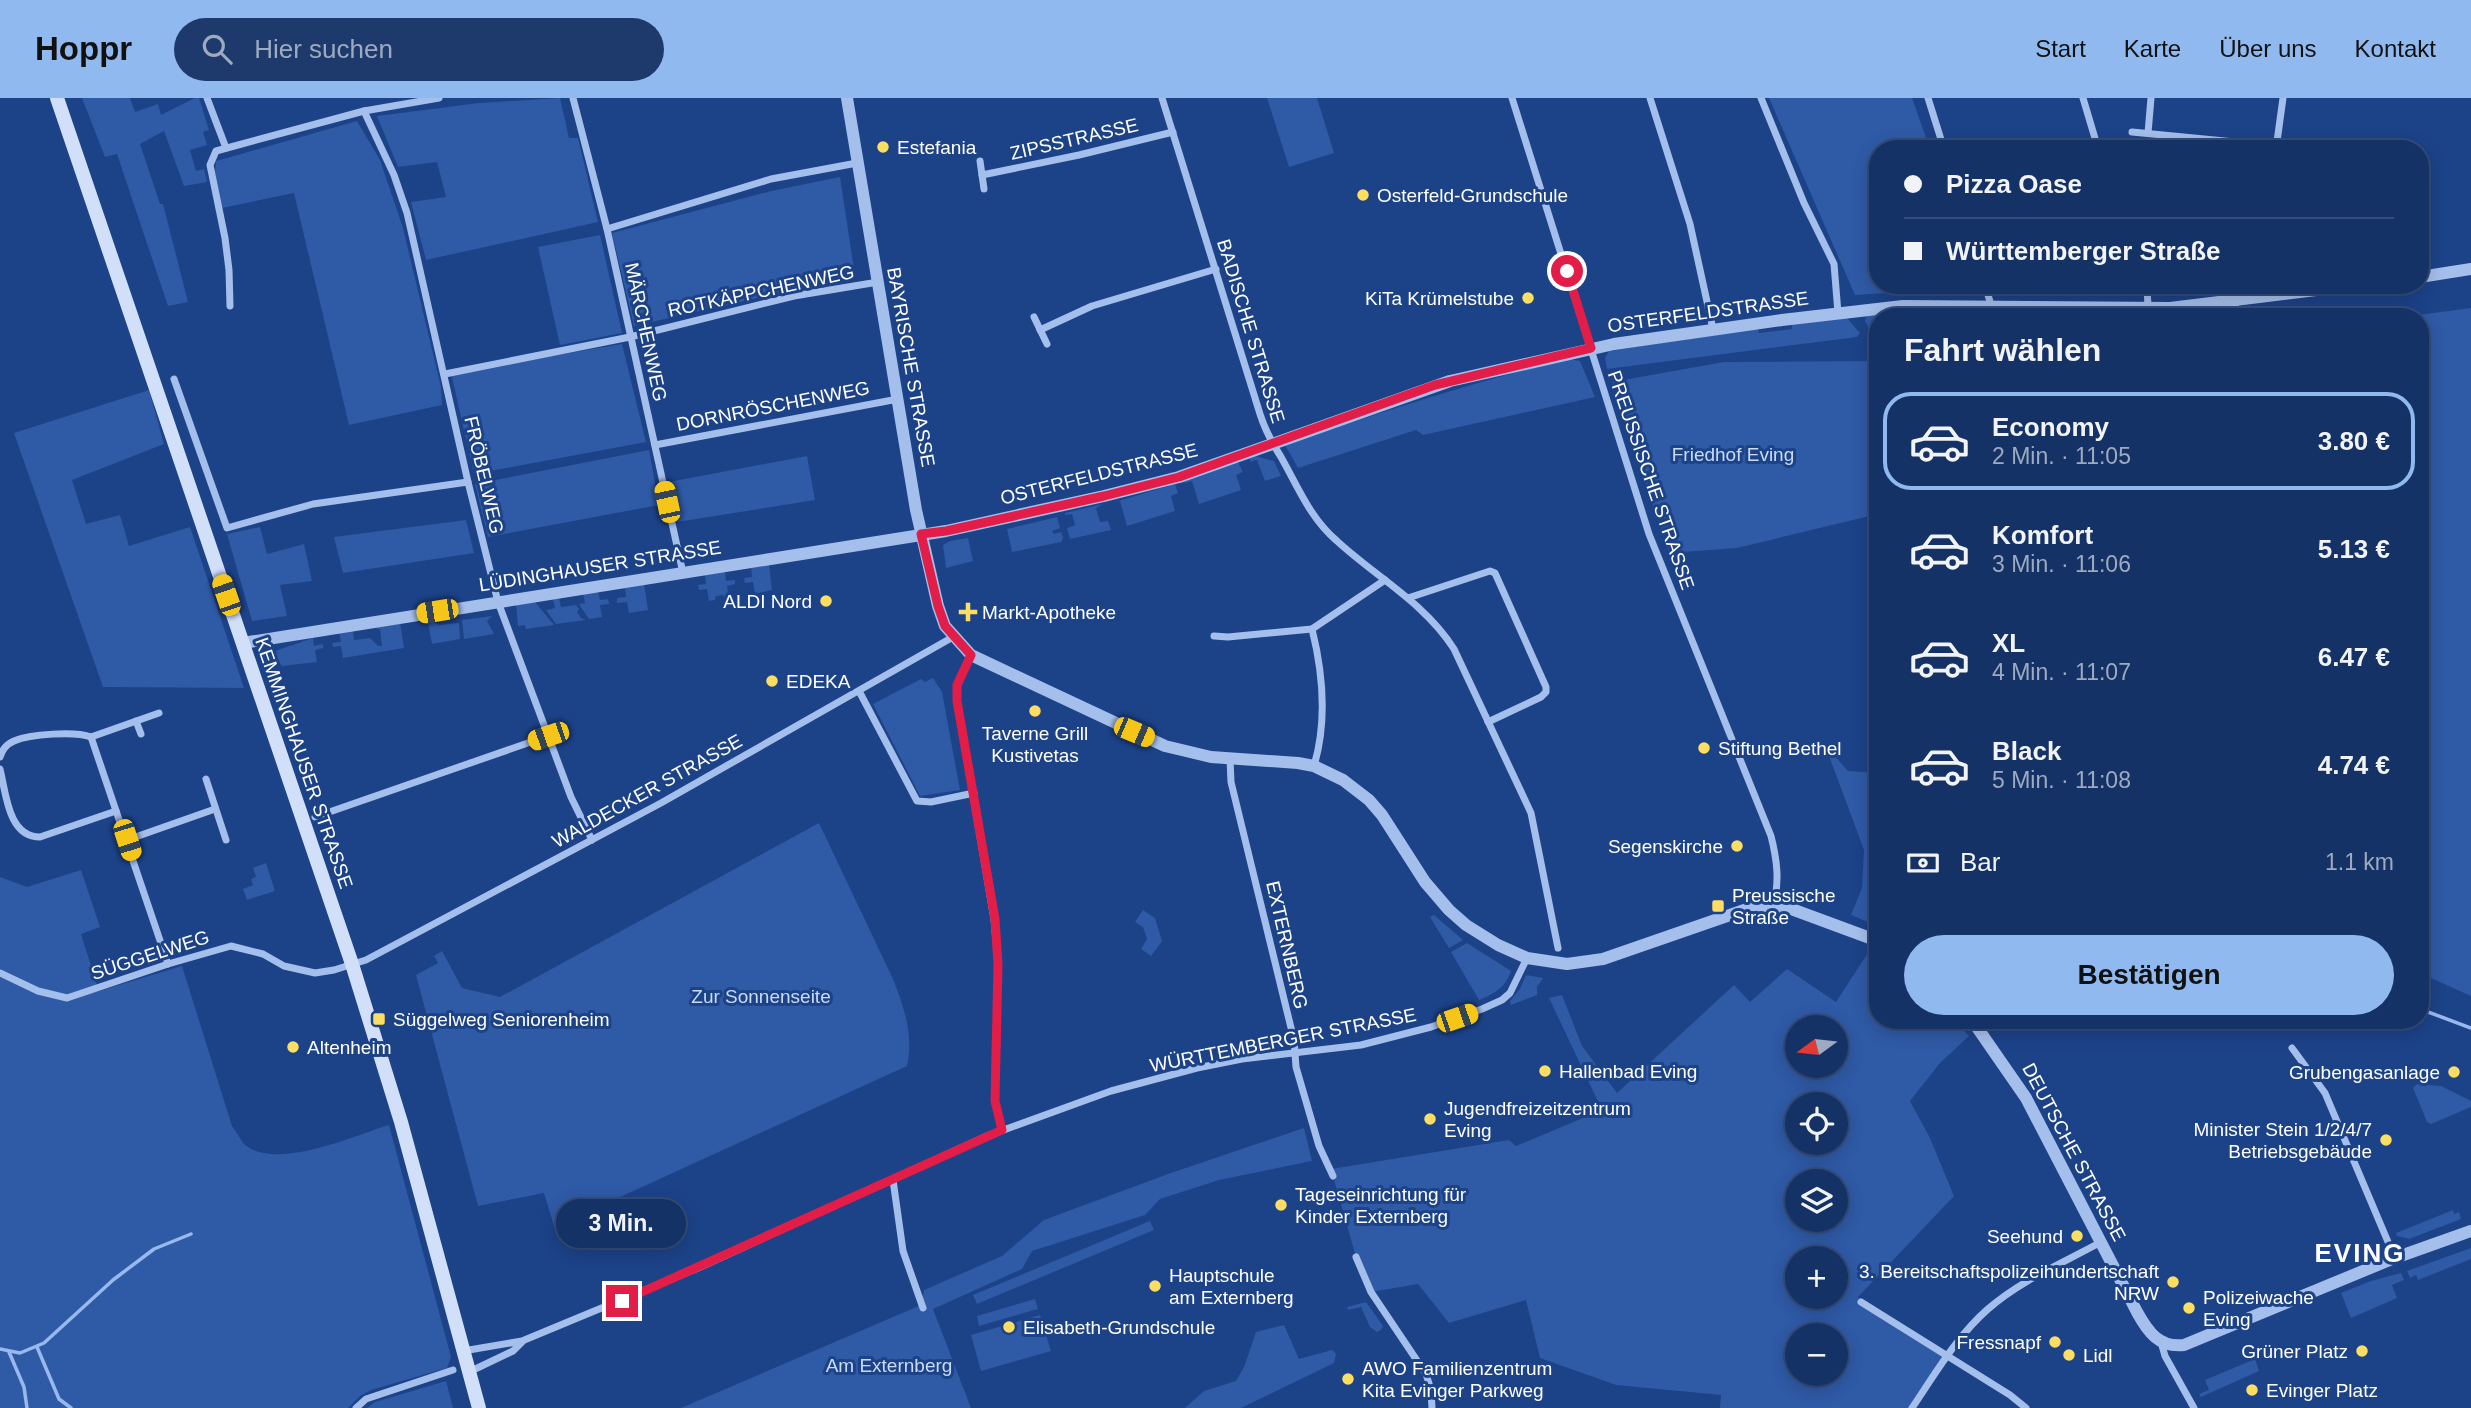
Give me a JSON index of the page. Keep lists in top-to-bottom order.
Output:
{
  "streets": {
    "main road": ["KEMMINGHAUSER STRASSE"],
    "street": [
      "ZIPSSTRASSE",
      "ROTKÄPPCHENWEG",
      "OSTERFELDSTRASSE",
      "BADISCHE STRASSE",
      "MÄRCHENWEG",
      "BAYRISCHE STRASSE",
      "DORNRÖSCHENWEG",
      "FRÖBELWEG",
      "PREUSSISCHE STRASSE",
      "LÜDINGHAUSER STRASSE",
      "WALDECKER STRASSE",
      "EXTERNBERG",
      "SÜGGELWEG",
      "WÜRTTEMBERGER STRASSE",
      "DEUTSCHE STRASSE"
    ]
  },
  "crossings": [
    ["ZIPSSTRASSE", "BADISCHE STRASSE"],
    ["ROTKÄPPCHENWEG", "MÄRCHENWEG"],
    ["ROTKÄPPCHENWEG", "BAYRISCHE STRASSE"],
    ["ROTKÄPPCHENWEG", "FRÖBELWEG"],
    ["OSTERFELDSTRASSE", "BADISCHE STRASSE"],
    ["OSTERFELDSTRASSE", "BAYRISCHE STRASSE"],
    ["OSTERFELDSTRASSE", "PREUSSISCHE STRASSE"],
    ["OSTERFELDSTRASSE", "LÜDINGHAUSER STRASSE"],
    ["MÄRCHENWEG", "DORNRÖSCHENWEG"],
    ["MÄRCHENWEG", "LÜDINGHAUSER STRASSE"],
    ["BAYRISCHE STRASSE", "DORNRÖSCHENWEG"],
    ["BAYRISCHE STRASSE", "LÜDINGHAUSER STRASSE"],
    ["BAYRISCHE STRASSE", "WALDECKER STRASSE"],
    ["FRÖBELWEG", "LÜDINGHAUSER STRASSE"],
    ["FRÖBELWEG", "WALDECKER STRASSE"],
    ["LÜDINGHAUSER STRASSE", "KEMMINGHAUSER STRASSE"],
    ["KEMMINGHAUSER STRASSE", "WALDECKER STRASSE"],
    ["KEMMINGHAUSER STRASSE", "SÜGGELWEG"],
    ["KEMMINGHAUSER STRASSE", "WÜRTTEMBERGER STRASSE"],
    ["WALDECKER STRASSE", "SÜGGELWEG"],
    ["EXTERNBERG", "WÜRTTEMBERGER STRASSE"]
  ],
  "districts": ["EVING"],
  "parks": ["Friedhof Eving", "Zur Sonnenseite", "Am Externberg"],
  "places": {
    "other": [
      "Estefania",
      "Osterfeld-Grundschule",
      "KiTa Krümelstube",
      "ALDI Nord",
      "EDEKA",
      "Taverne Grill Kustivetas",
      "Stiftung Bethel",
      "Segenskirche",
      "Altenheim",
      "Hallenbad Eving",
      "Grubengasanlage",
      "Jugendfreizeitzentrum Eving",
      "Minister Stein 1/2/4/7 Betriebsgebäude",
      "Tageseinrichtung für Kinder Externberg",
      "Seehund",
      "3. Bereitschaftspolizeihundertschaft NRW",
      "Hauptschule am Externberg",
      "Polizeiwache Eving",
      "Elisabeth-Grundschule",
      "Fressnapf",
      "Grüner Platz",
      "Lidl",
      "AWO Familienzentrum Kita Evinger Parkweg",
      "Evinger Platz"
    ],
    "health": ["Markt-Apotheke"],
    "transit": ["Preussische Straße", "Süggelweg Seniorenheim"]
  },
  "north": "left",
  "page": {
    "header": "Hoppr",
    "search": "Hier suchen",
    "nav": [
      "Start",
      "Karte",
      "Über uns",
      "Kontakt"
    ],
    "banner": ["Pizza Oase", "Württemberger Straße"],
    "heading": "Fahrt wählen",
    "list": [
      {
        "name": "Economy",
        "note": "2 Min. · 11:05",
        "value": "3.80 €"
      },
      {
        "name": "Komfort",
        "note": "3 Min. · 11:06",
        "value": "5.13 €"
      },
      {
        "name": "XL",
        "note": "4 Min. · 11:07",
        "value": "6.47 €"
      },
      {
        "name": "Black",
        "note": "5 Min. · 11:08",
        "value": "4.74 €"
      }
    ],
    "pay": ["Bar", "1.1 km"],
    "buttons": "Bestätigen",
    "map_buttons": ["+", "−"],
    "bubble": "3 Min."
  }
}
